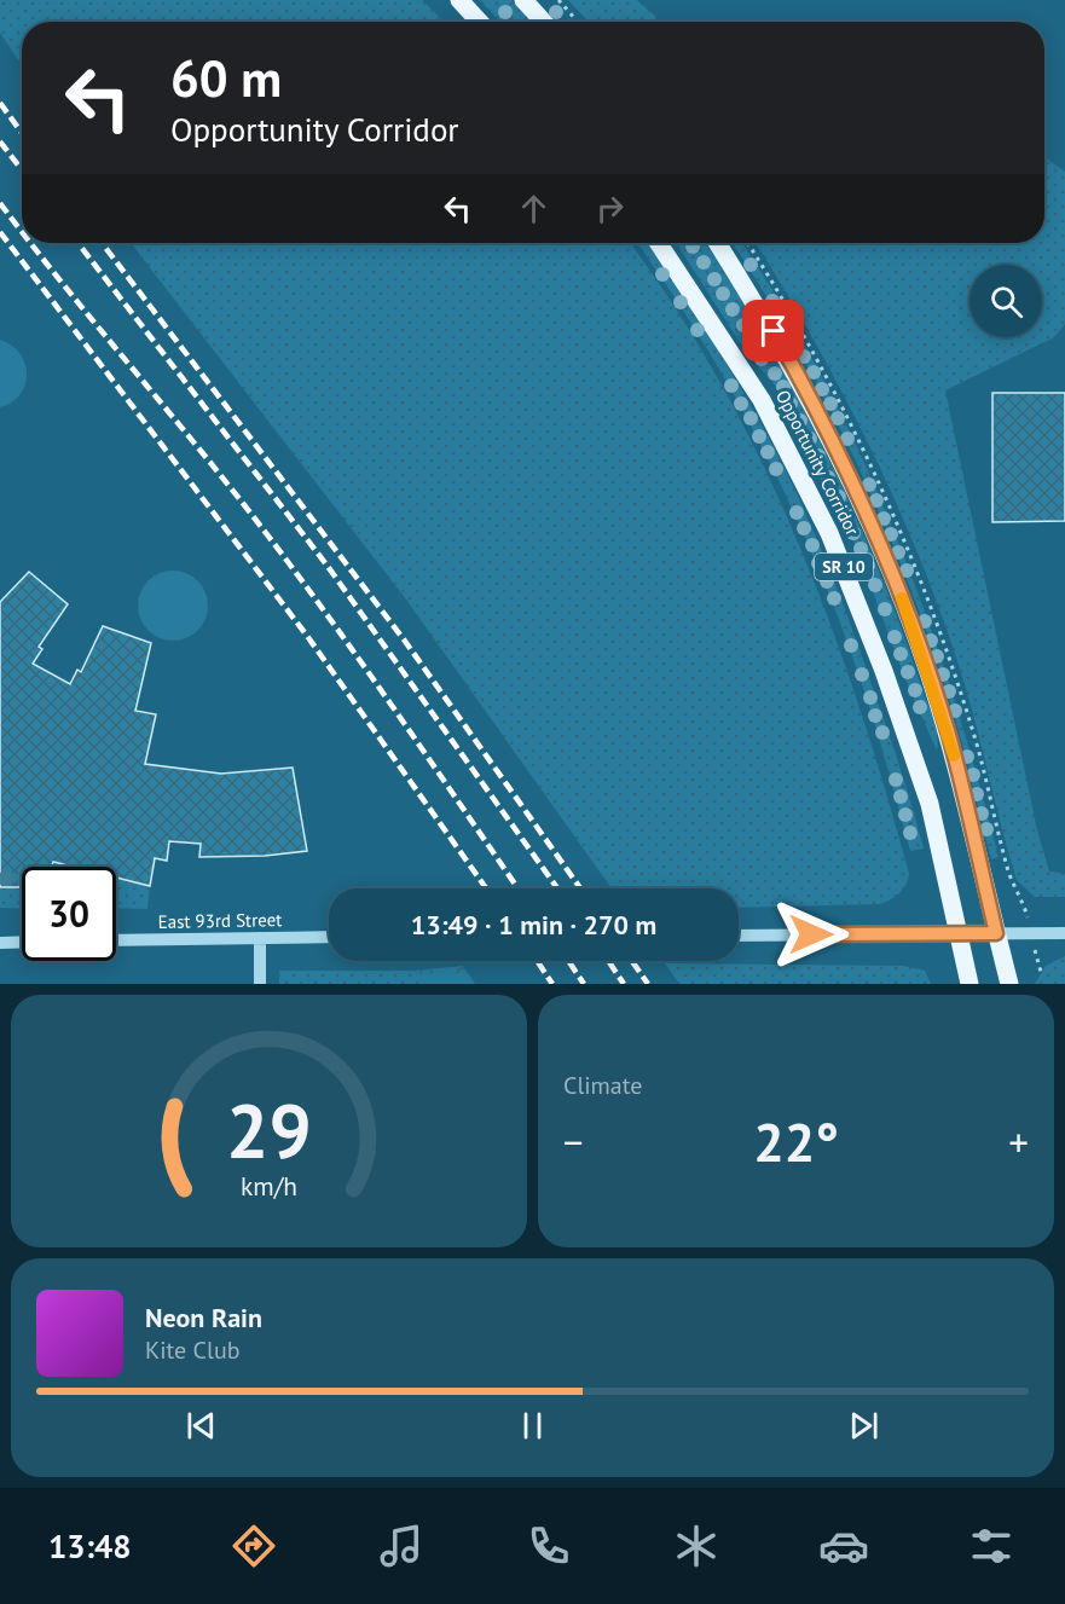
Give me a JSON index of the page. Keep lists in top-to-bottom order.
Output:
{
  "streets": {
    "main road": ["Opportunity Corridor", "SR 10"],
    "street": ["East 93rd Street"]
  },
  "page": {
    "turn": ["60 m", "Opportunity Corridor"],
    "limit": "30",
    "trip": "13:49 · 1 min · 270 m",
    "tile": "Climate",
    "heat": ["−", "22°", "+"],
    "song": ["Neon Rain", "Kite Club"],
    "tabs": "13:48",
    "gauge": ["29", "km/h"]
  }
}
